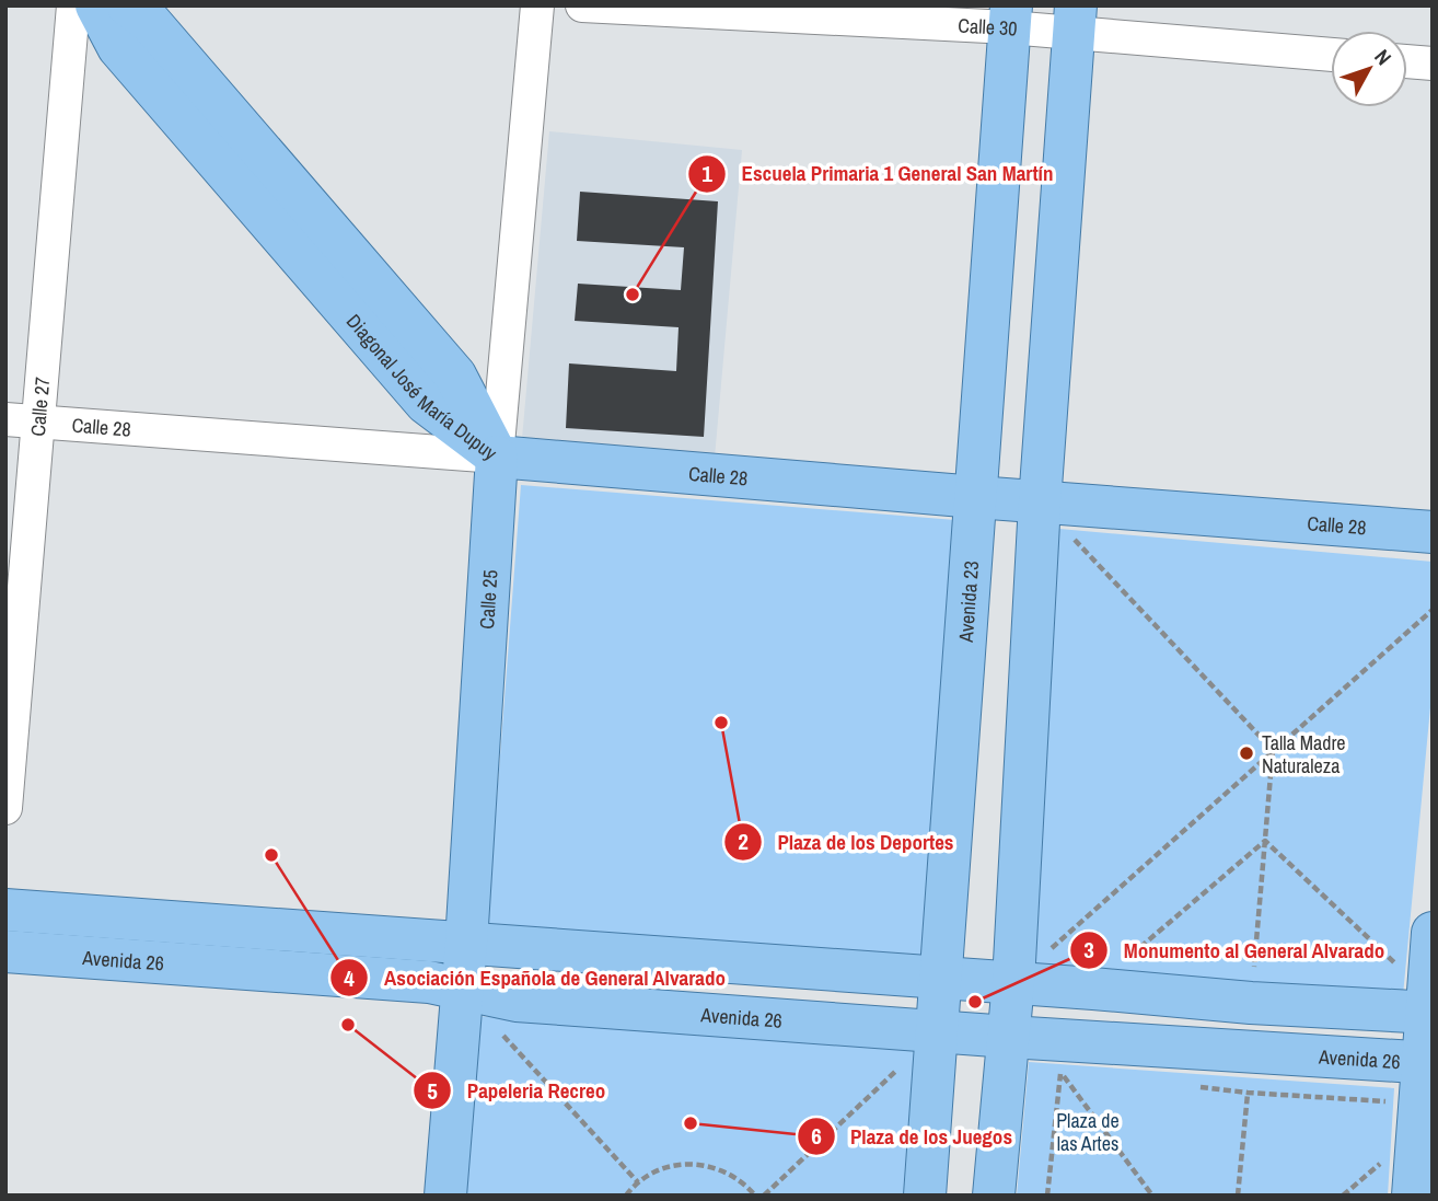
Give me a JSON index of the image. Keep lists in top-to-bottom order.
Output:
{
  "streets": {
    "main road": [
      "Diagonal José María Dupuy",
      "Calle 28",
      "Calle 25",
      "Avenida 23",
      "Avenida 26"
    ],
    "street": ["Calle 30", "Calle 27"]
  },
  "crossings": [
    ["Calle 30", "Avenida 23"],
    ["Diagonal José María Dupuy", "Calle 28"],
    ["Diagonal José María Dupuy", "Calle 25"],
    ["Calle 27", "Calle 28"],
    ["Calle 28", "Calle 25"],
    ["Calle 28", "Avenida 23"],
    ["Calle 25", "Avenida 26"],
    ["Avenida 23", "Avenida 26"]
  ],
  "parks": ["Plaza de las Artes"],
  "places": [
    "Escuela Primaria 1 General San Martín",
    "Plaza de los Deportes",
    "Talla Madre Naturaleza",
    "Asociación Española de General Alvarado",
    "Monumento al General Alvarado",
    "Papeleria Recreo",
    "Plaza de los Juegos"
  ],
  "north": "top right"
}
